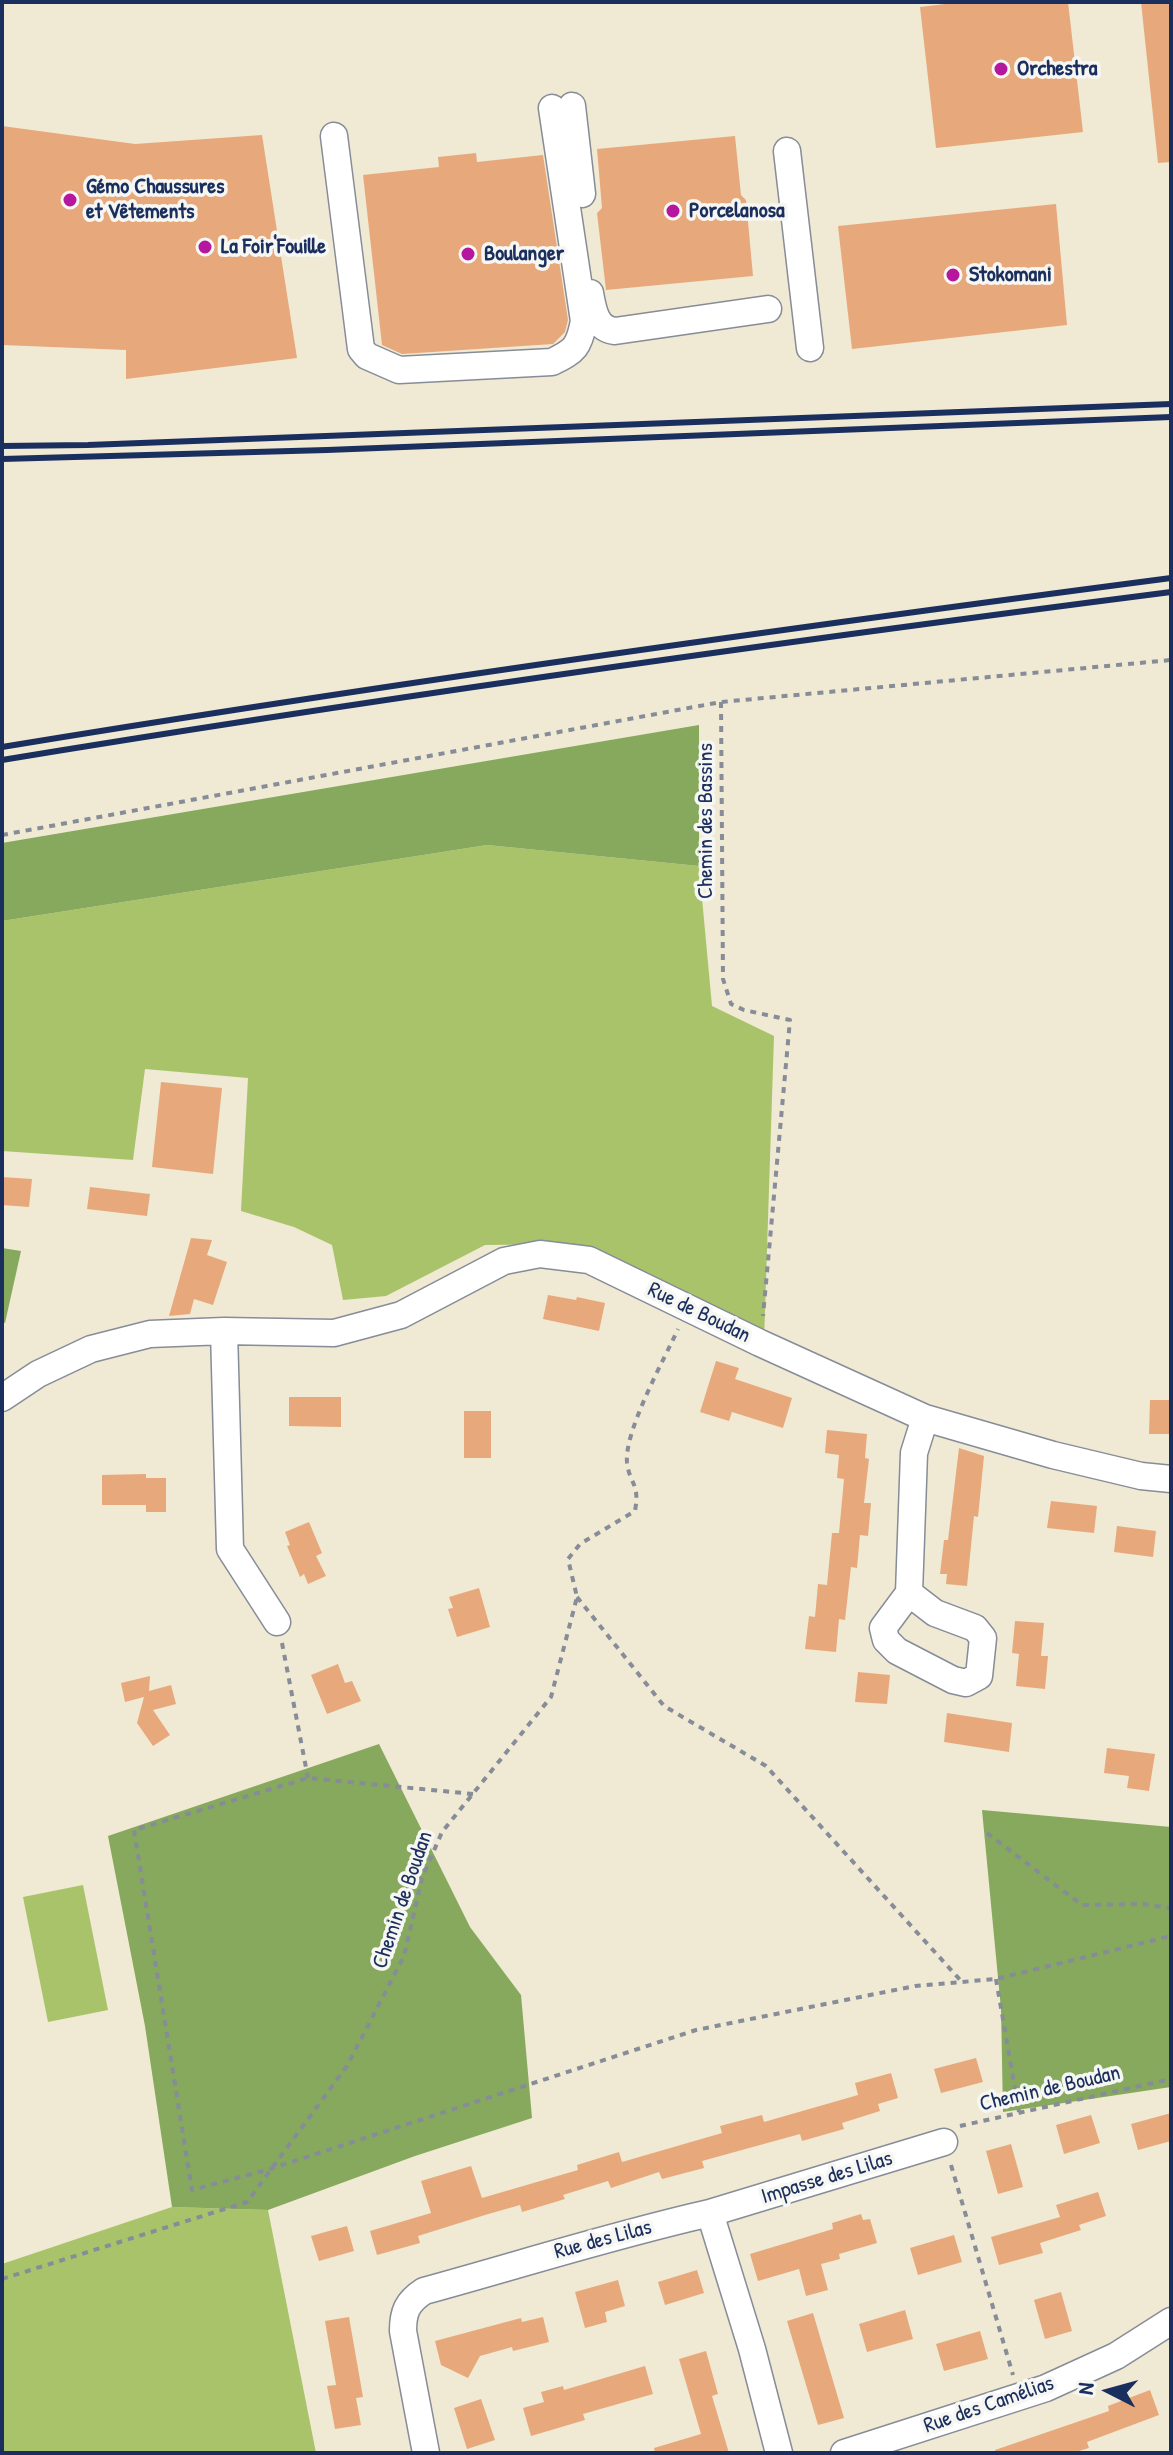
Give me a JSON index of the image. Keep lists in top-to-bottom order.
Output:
{
  "streets": {
    "street": [
      "Rue de Boudan",
      "Impasse des Lilas",
      "Rue des Lilas",
      "Rue des Camélias"
    ],
    "path": ["Chemin des Bassins", "Chemin de Boudan"]
  },
  "crossings": [
    ["Chemin des Bassins", "Rue de Boudan"],
    ["Rue de Boudan", "Chemin de Boudan"],
    ["Chemin de Boudan", "Impasse des Lilas"],
    ["Impasse des Lilas", "Rue des Lilas"]
  ],
  "places": [
    "Orchestra",
    "Gémo Chaussures et Vêtements",
    "Porcelanosa",
    "La Foir'Fouille",
    "Boulanger",
    "Stokomani"
  ],
  "north": "left"
}
